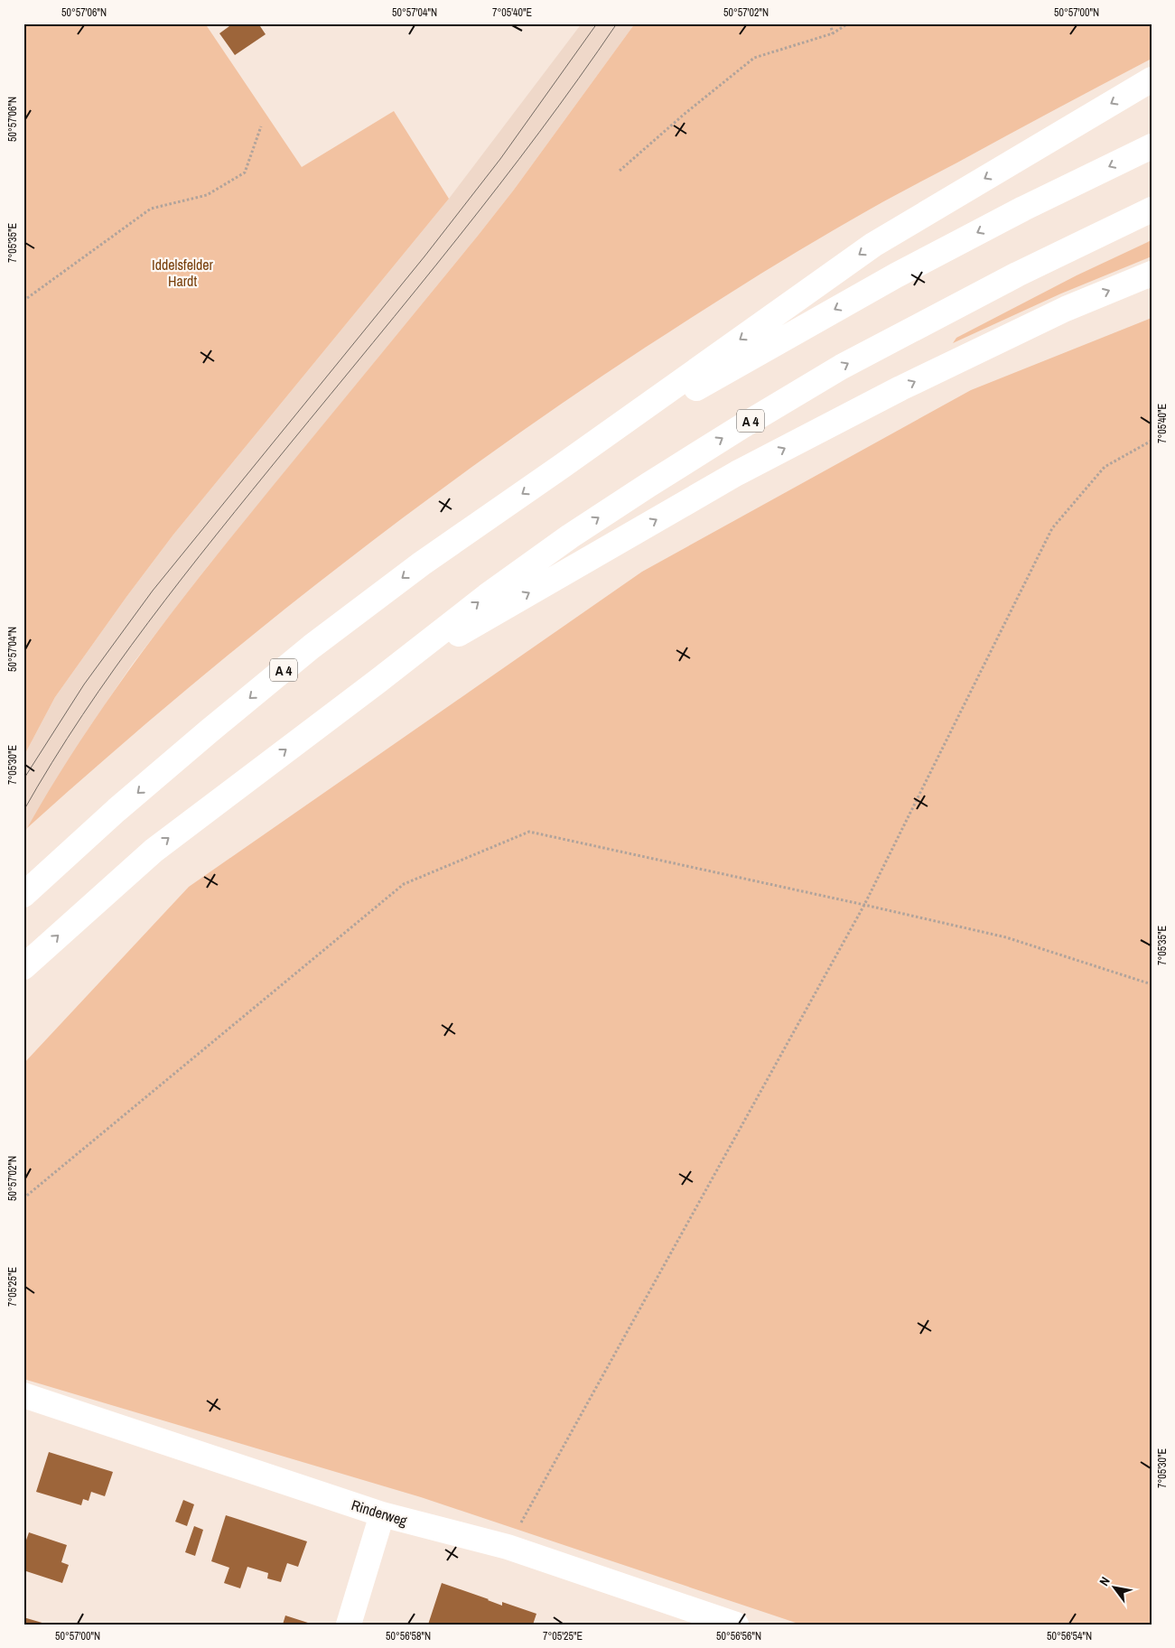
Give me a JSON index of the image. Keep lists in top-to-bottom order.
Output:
{
  "streets": {
    "main road": ["A 4", "Rinderweg"]
  },
  "parks": ["Iddelsfelder Hardt"],
  "north": "top left",
  "coordinates": [
    "50°57'06\"N",
    "50°57'04\"N",
    "7°05'40\"E",
    "50°57'02\"N",
    "50°57'00\"N",
    "7°05'35\"E",
    "7°05'30\"E",
    "7°05'25\"E",
    "50°56'58\"N",
    "50°56'56\"N",
    "50°56'54\"N"
  ]
}
